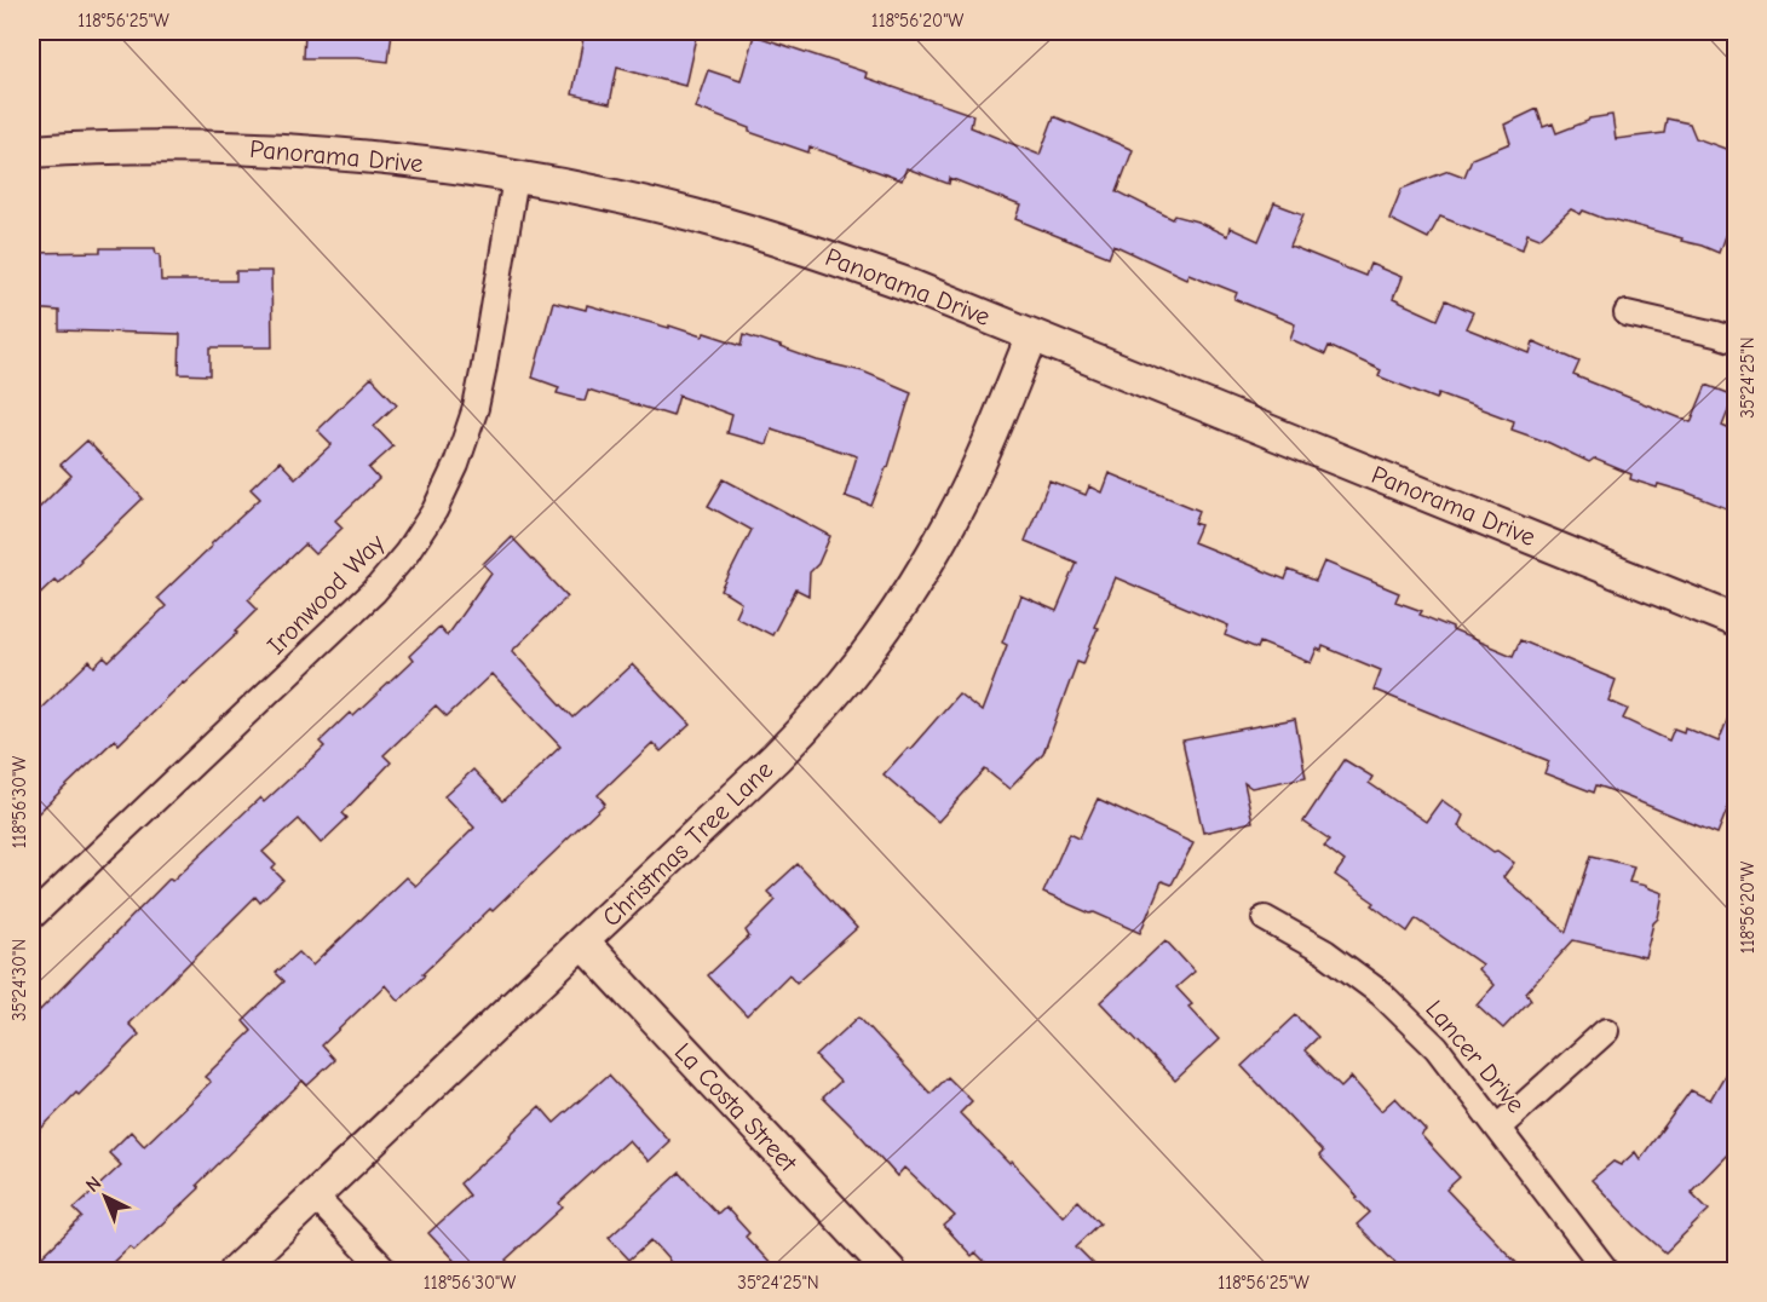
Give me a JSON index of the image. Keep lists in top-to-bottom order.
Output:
{
  "streets": {
    "street": [
      "Panorama Drive",
      "Ironwood Way",
      "Christmas Tree Lane",
      "Lancer Drive",
      "La Costa Street"
    ]
  },
  "crossings": [
    ["Panorama Drive", "Ironwood Way"],
    ["Panorama Drive", "Christmas Tree Lane"],
    ["Christmas Tree Lane", "La Costa Street"]
  ],
  "north": "top left",
  "coordinates": [
    "118°56'25\"W",
    "118°56'20\"W",
    "35°24'25\"N",
    "118°56'30\"W",
    "35°24'30\"N"
  ]
}
